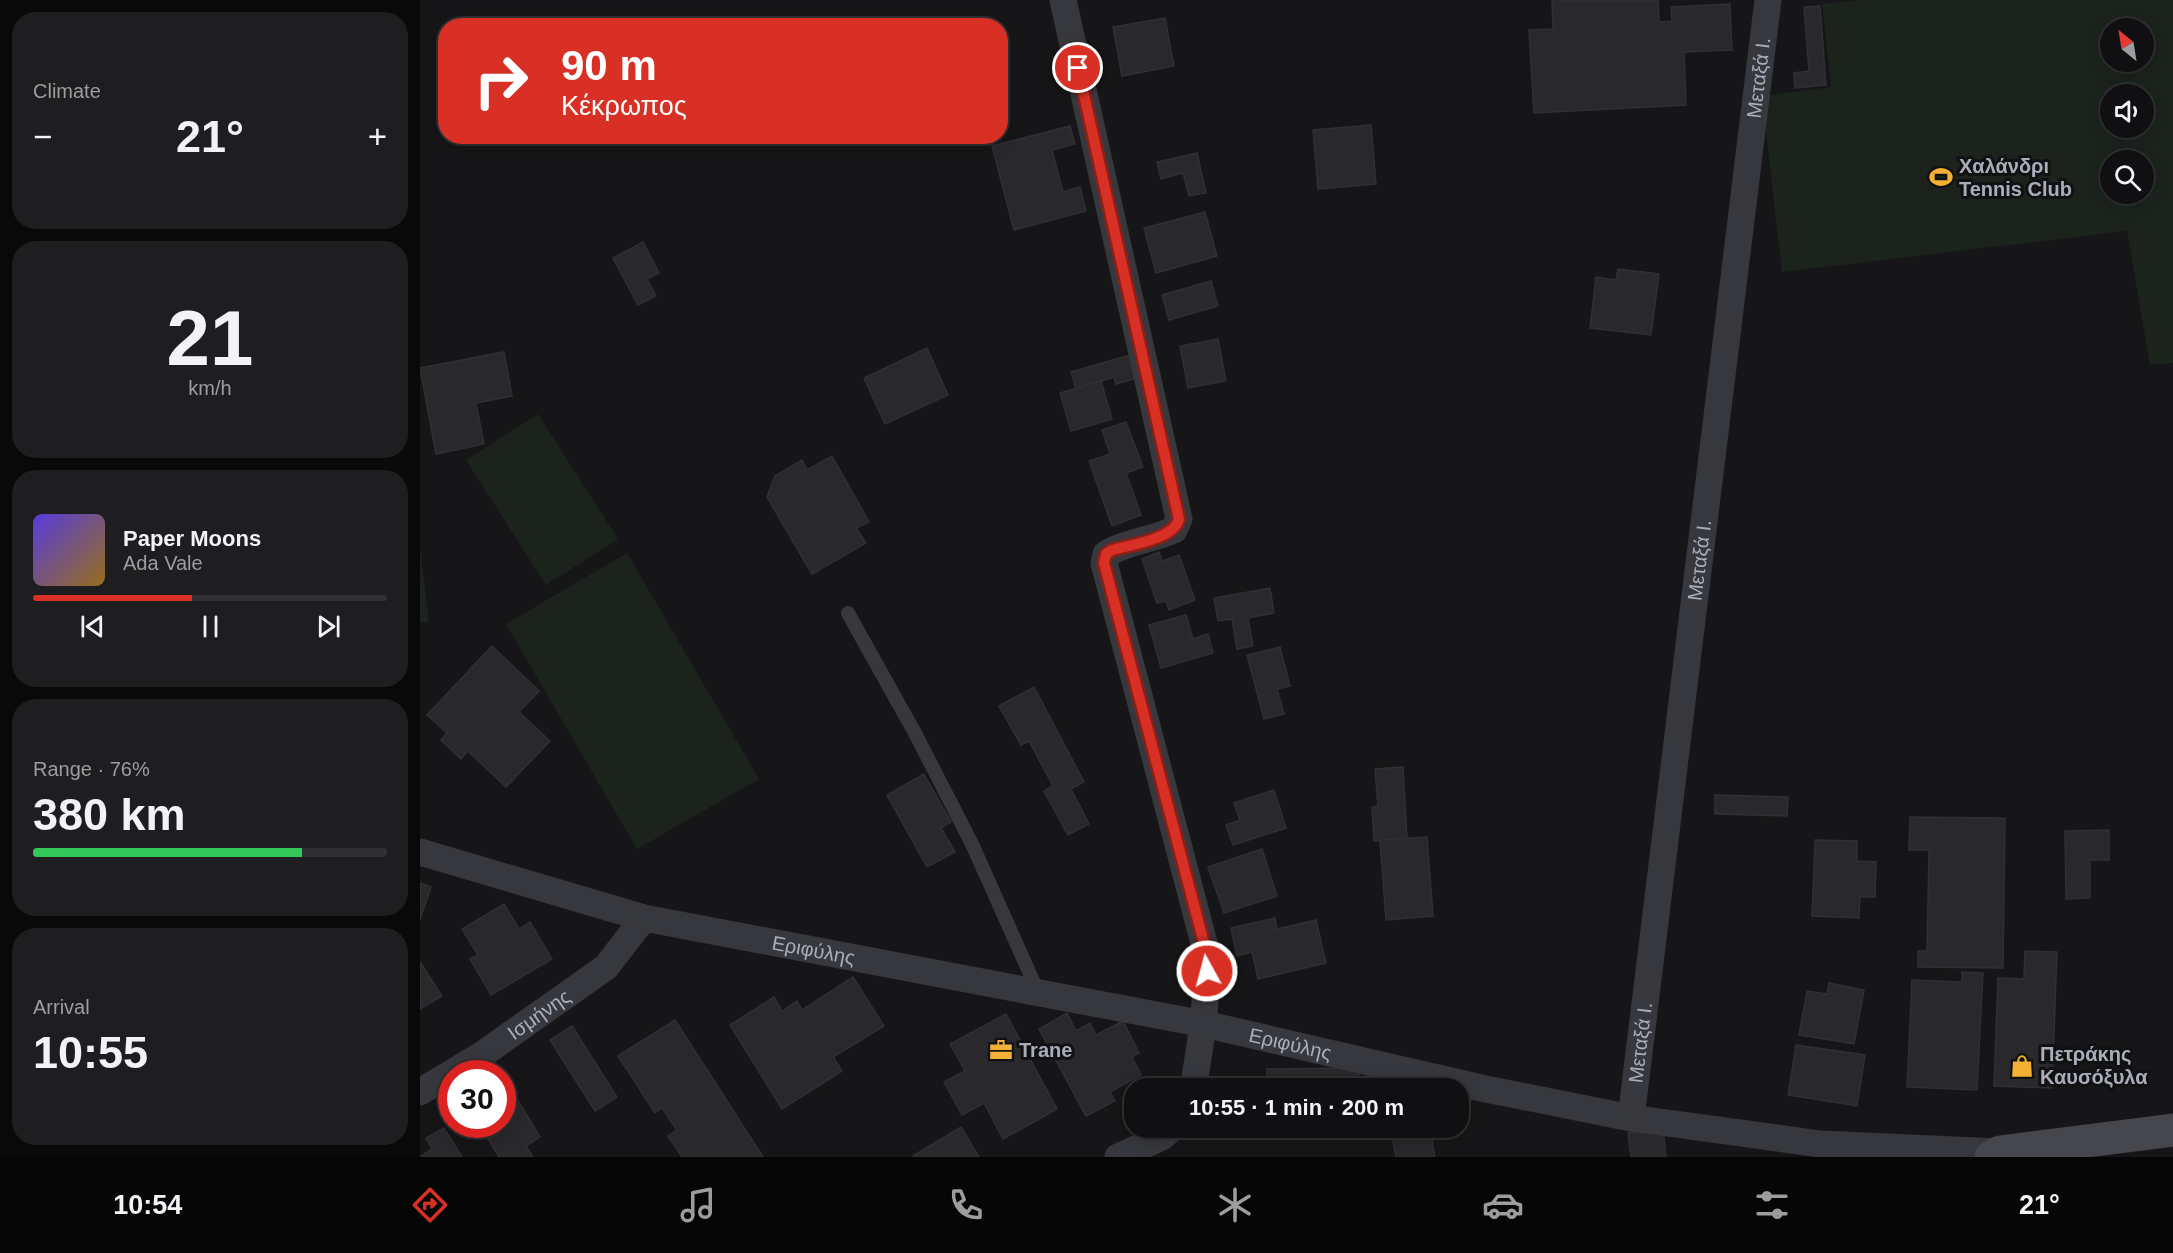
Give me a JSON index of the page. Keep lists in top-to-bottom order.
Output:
{
  "streets": {
    "street": ["Μεταξά Ι.", "Εριφύλης", "Ισμήνης"]
  },
  "crossings": [
    ["Μεταξά Ι.", "Εριφύλης"],
    ["Εριφύλης", "Ισμήνης"]
  ],
  "places": {
    "sports": ["Χαλάνδρι Tennis Club"],
    "office": ["Trane"],
    "shop": ["Πετράκης Καυσόξυλα"]
  },
  "north": "top left",
  "page": {
    "tile": [
      "Climate",
      ["21", "km/h"],
      ["Range · 76%", "380 km"],
      ["Arrival", "10:55"]
    ],
    "turn": ["90 m", "Κέκρωπος"],
    "heat": ["−", "21°", "+"],
    "song": ["Paper Moons", "Ada Vale"],
    "limit": "30",
    "trip": "10:55 · 1 min · 200 m",
    "tabs": ["10:54", "21°"]
  }
}
